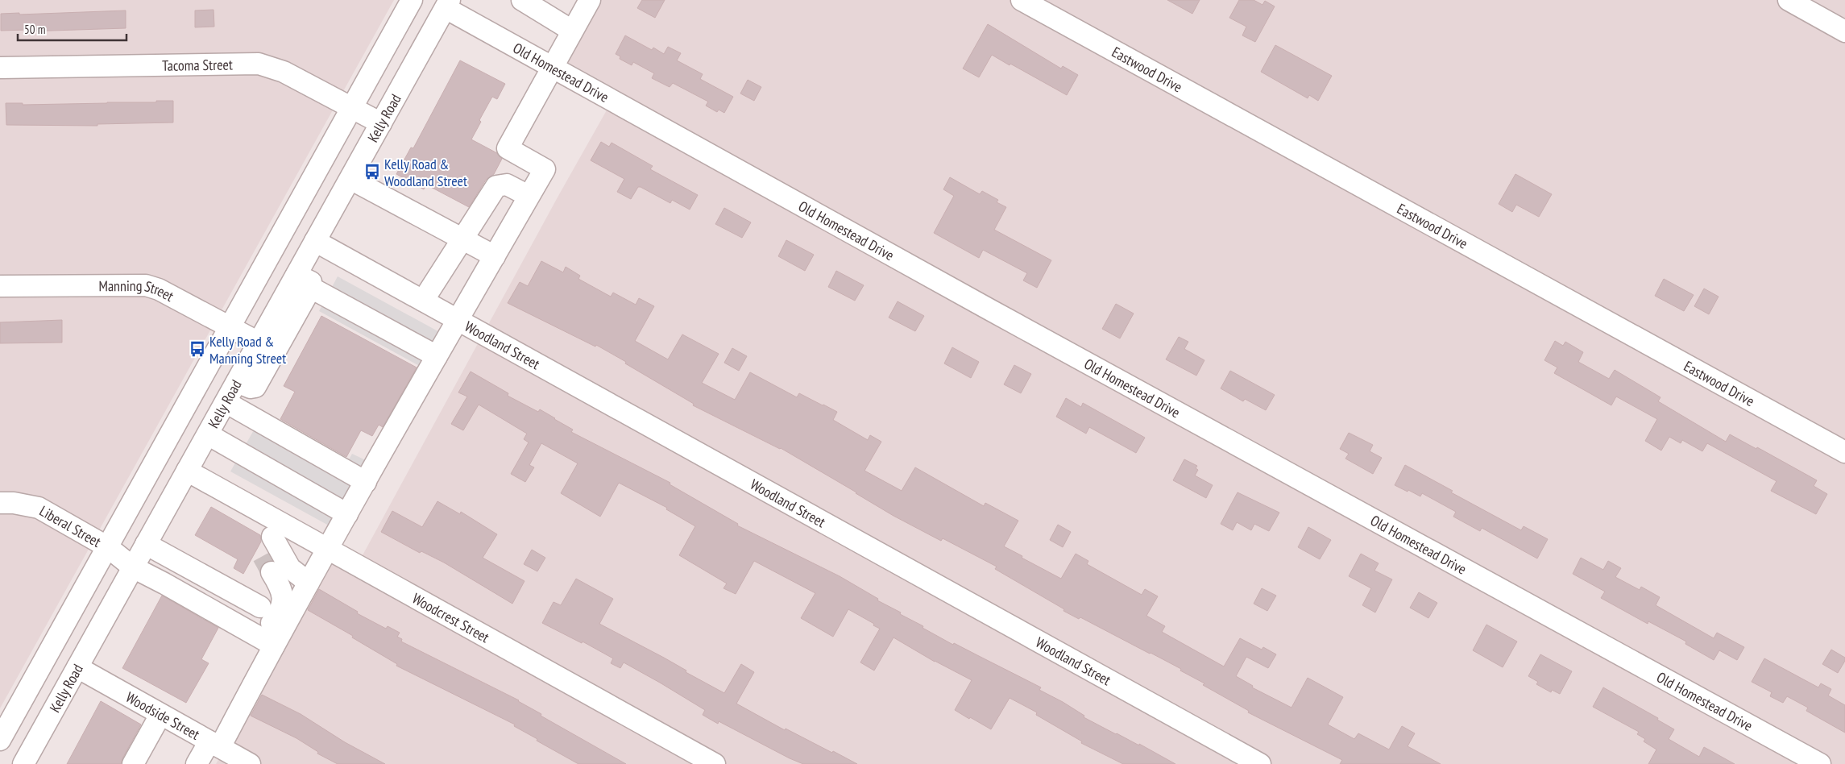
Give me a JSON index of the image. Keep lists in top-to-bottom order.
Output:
{
  "streets": {
    "street": [
      "Tacoma Street",
      "Eastwood Drive",
      "Old Homestead Drive",
      "Kelly Road",
      "Manning Street",
      "Woodland Street",
      "Liberal Street",
      "Woodcrest Street",
      "Woodside Street"
    ]
  },
  "crossings": [
    ["Tacoma Street", "Kelly Road"],
    ["Old Homestead Drive", "Kelly Road"],
    ["Kelly Road", "Manning Street"],
    ["Kelly Road", "Woodland Street"],
    ["Kelly Road", "Liberal Street"],
    ["Kelly Road", "Woodcrest Street"],
    ["Kelly Road", "Woodside Street"]
  ],
  "places": {
    "bus stop": ["Kelly Road & Woodland Street", "Kelly Road & Manning Street"]
  },
  "scale_bar": "50 m"
}
